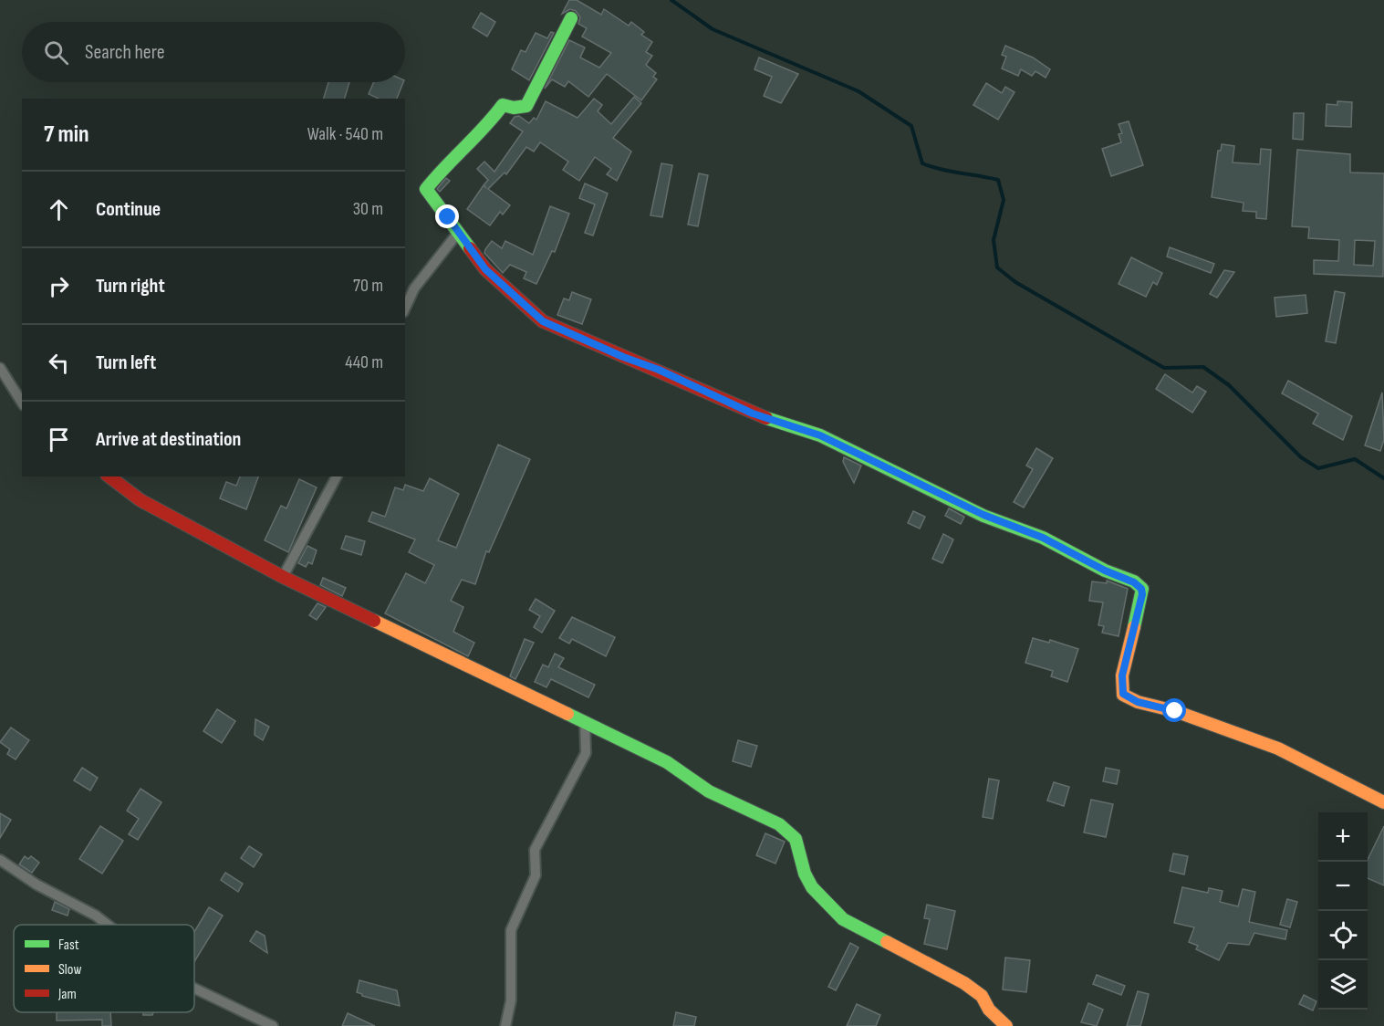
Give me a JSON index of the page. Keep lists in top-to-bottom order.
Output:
{
  "legend": ["Fast", "Slow", "Jam"],
  "page": {
    "search": "Search here",
    "heading": ["7 min", "Walk · 540 m"],
    "list": [
      ["Continue", "30 m"],
      ["Turn right", "70 m"],
      ["Turn left", "440 m"],
      "Arrive at destination"
    ],
    "map_buttons": ["+", "−"]
  }
}
